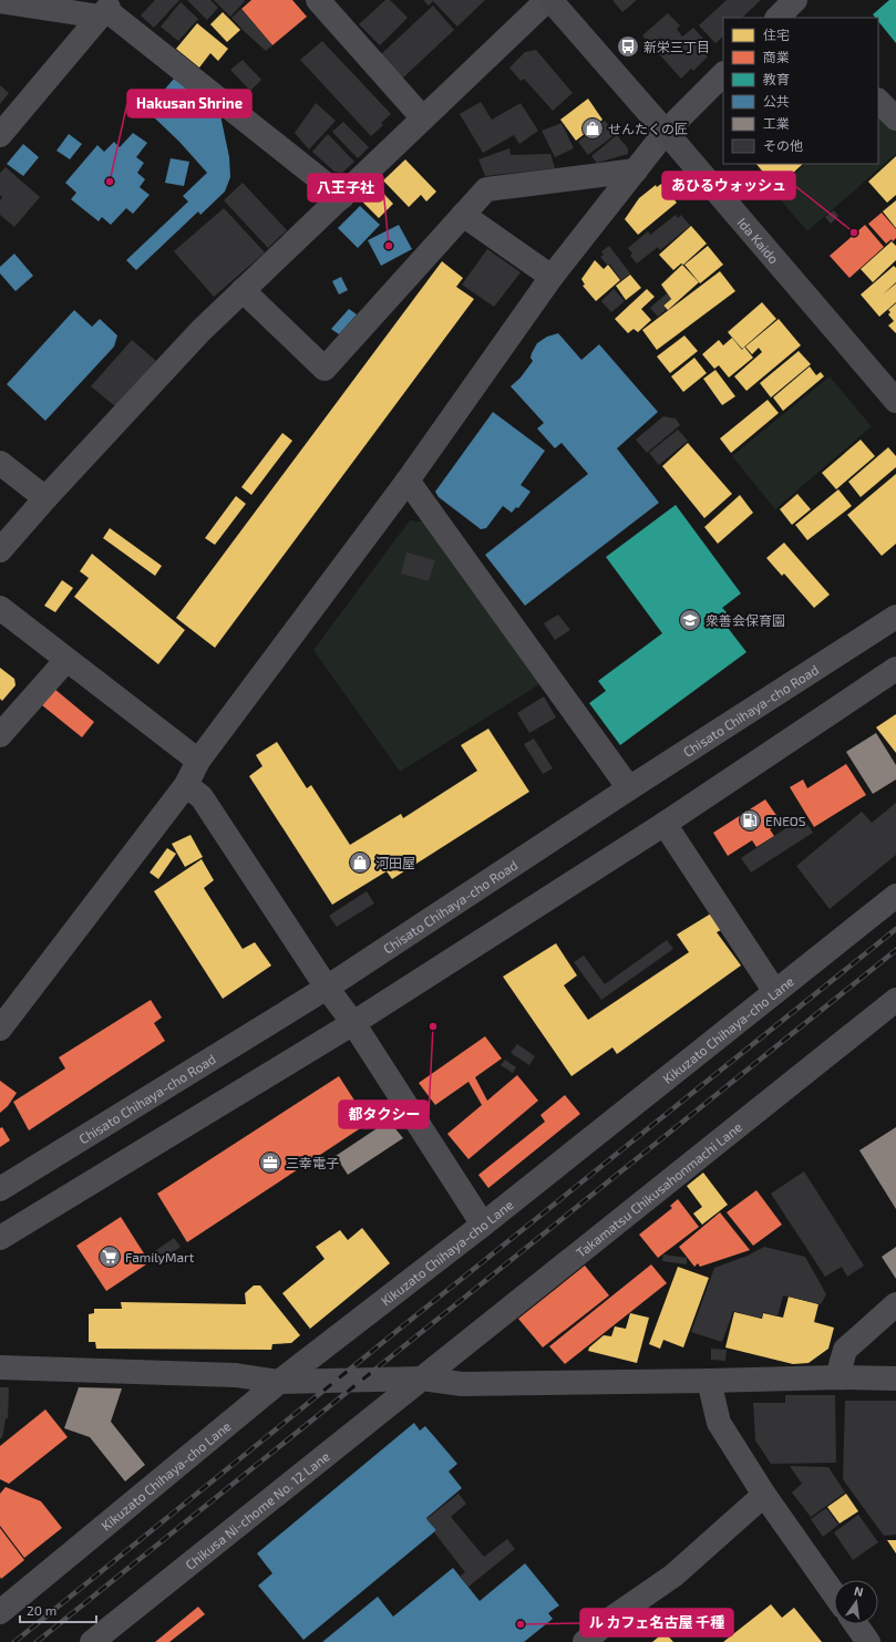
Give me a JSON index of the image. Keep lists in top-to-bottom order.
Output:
{
  "streets": {
    "highway": ["Ida Kaido"],
    "street": [
      "Chisato Chihaya-cho Road",
      "Kikuzato Chihaya-cho Lane",
      "Takamatsu Chikusahonmachi Lane",
      "Chikusa Ni-chome No. 12 Lane"
    ]
  },
  "crossings": [
    ["Takamatsu Chikusahonmachi Lane", "Chikusa Ni-chome No. 12 Lane"]
  ],
  "places": {
    "bus stop": ["新栄三丁目"],
    "shop": ["せんたくの匠", "河田屋"],
    "other": [
      "Hakusan Shrine",
      "あひるウォッシュ",
      "八王子社",
      "都タクシー",
      "ル カフェ名古屋 千種"
    ],
    "school or university": ["衆善会保育園"],
    "fuel station": ["ENEOS"],
    "office": ["三幸電子"],
    "supermarket": ["FamilyMart"]
  },
  "legend": [
    "住宅",
    "商業",
    "教育",
    "公共",
    "工業",
    "その他"
  ],
  "scale_bar": "20 m",
  "north": "top"
}
